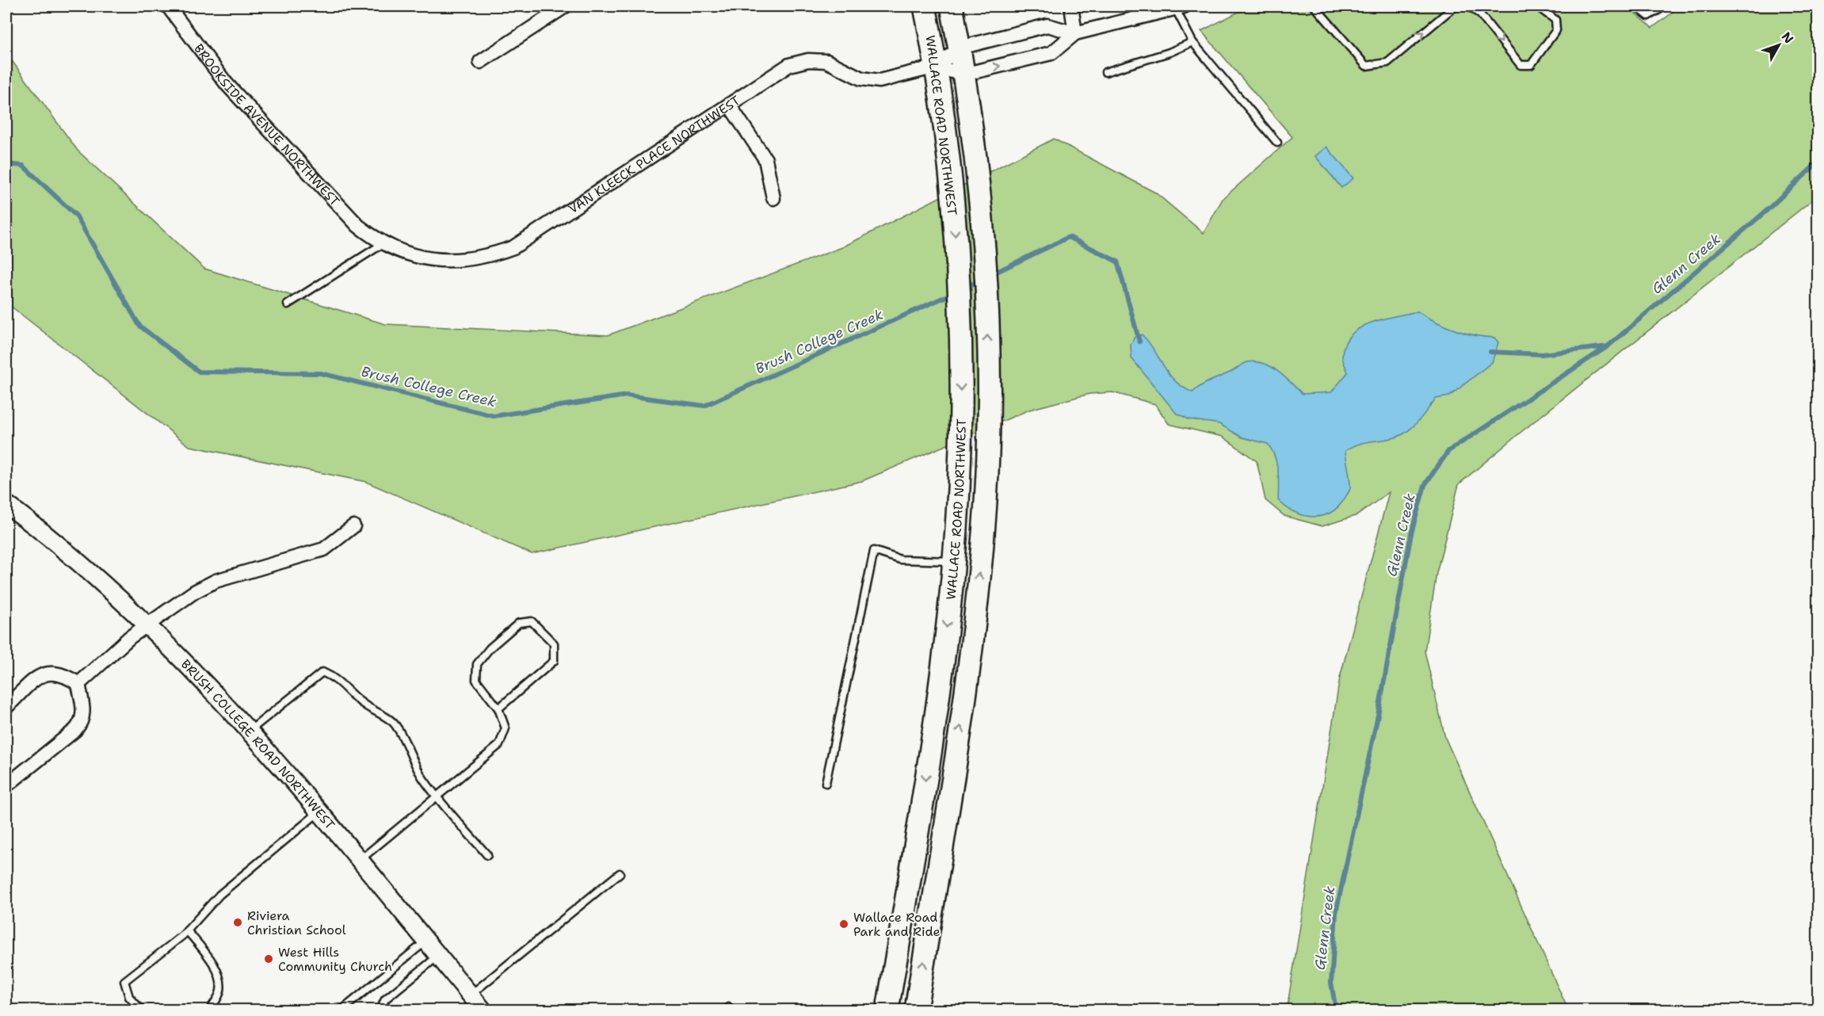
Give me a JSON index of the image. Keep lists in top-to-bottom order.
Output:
{
  "streets": {
    "main road": ["WALLACE ROAD NORTHWEST"],
    "street": ["BROOKSIDE AVENUE NORTHWEST", "VAN KLEECK PLACE NORTHWEST", "BRUSH COLLEGE ROAD NORTHWEST"]
  },
  "crossings": [
    ["BROOKSIDE AVENUE NORTHWEST", "VAN KLEECK PLACE NORTHWEST"],
    ["WALLACE ROAD NORTHWEST", "VAN KLEECK PLACE NORTHWEST"]
  ],
  "water": ["Glenn Creek", "Brush College Creek"],
  "places": ["Riviera Christian School", "Wallace Road Park and Ride", "West Hills Community Church"],
  "north": "top right"
}
